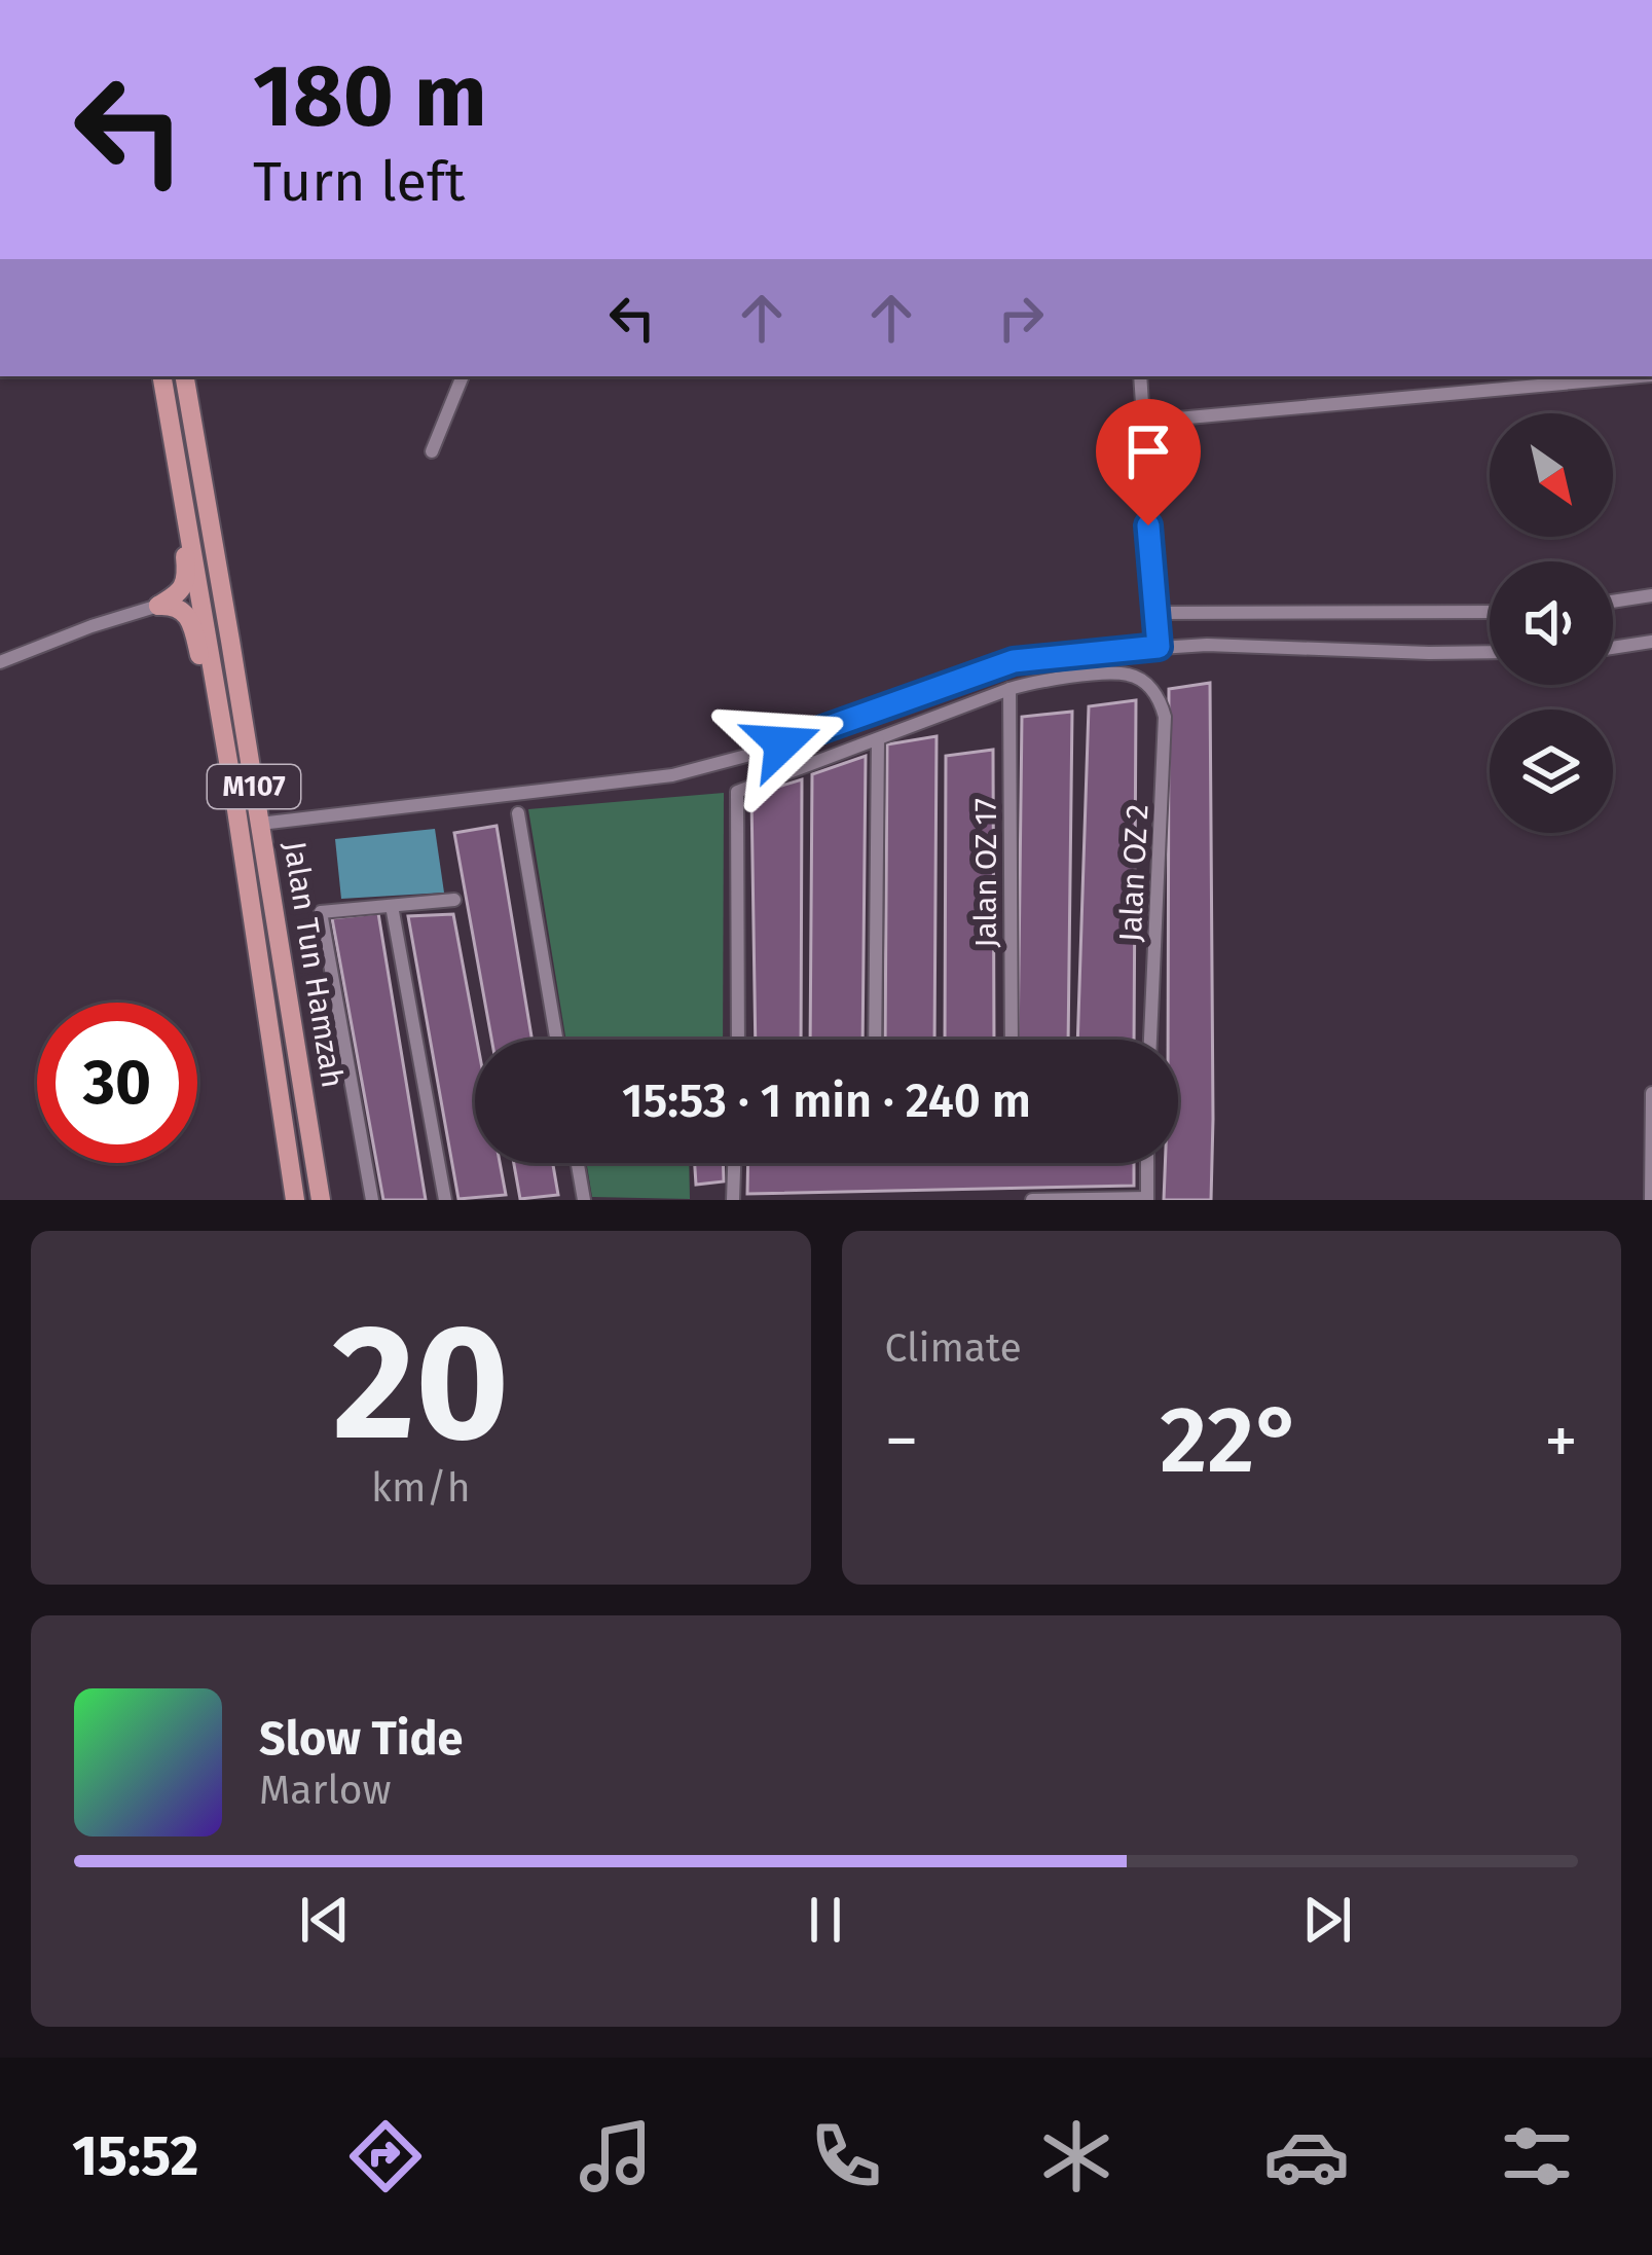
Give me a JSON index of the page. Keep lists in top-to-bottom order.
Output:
{
  "streets": {
    "main road": ["M107", "Jalan Tun Hamzah"],
    "street": ["Jalan OZ 17", "Jalan OZ 2"]
  },
  "crossings": [
    ["Jalan OZ 17", "Jalan OZ 2"]
  ],
  "north": "bottom right",
  "page": {
    "turn": ["180 m", "Turn left"],
    "limit": "30",
    "trip": "15:53 · 1 min · 240 m",
    "tile": [
      ["20", "km/h"],
      "Climate"
    ],
    "heat": ["−", "22°", "+"],
    "song": ["Slow Tide", "Marlow"],
    "tabs": "15:52"
  }
}
